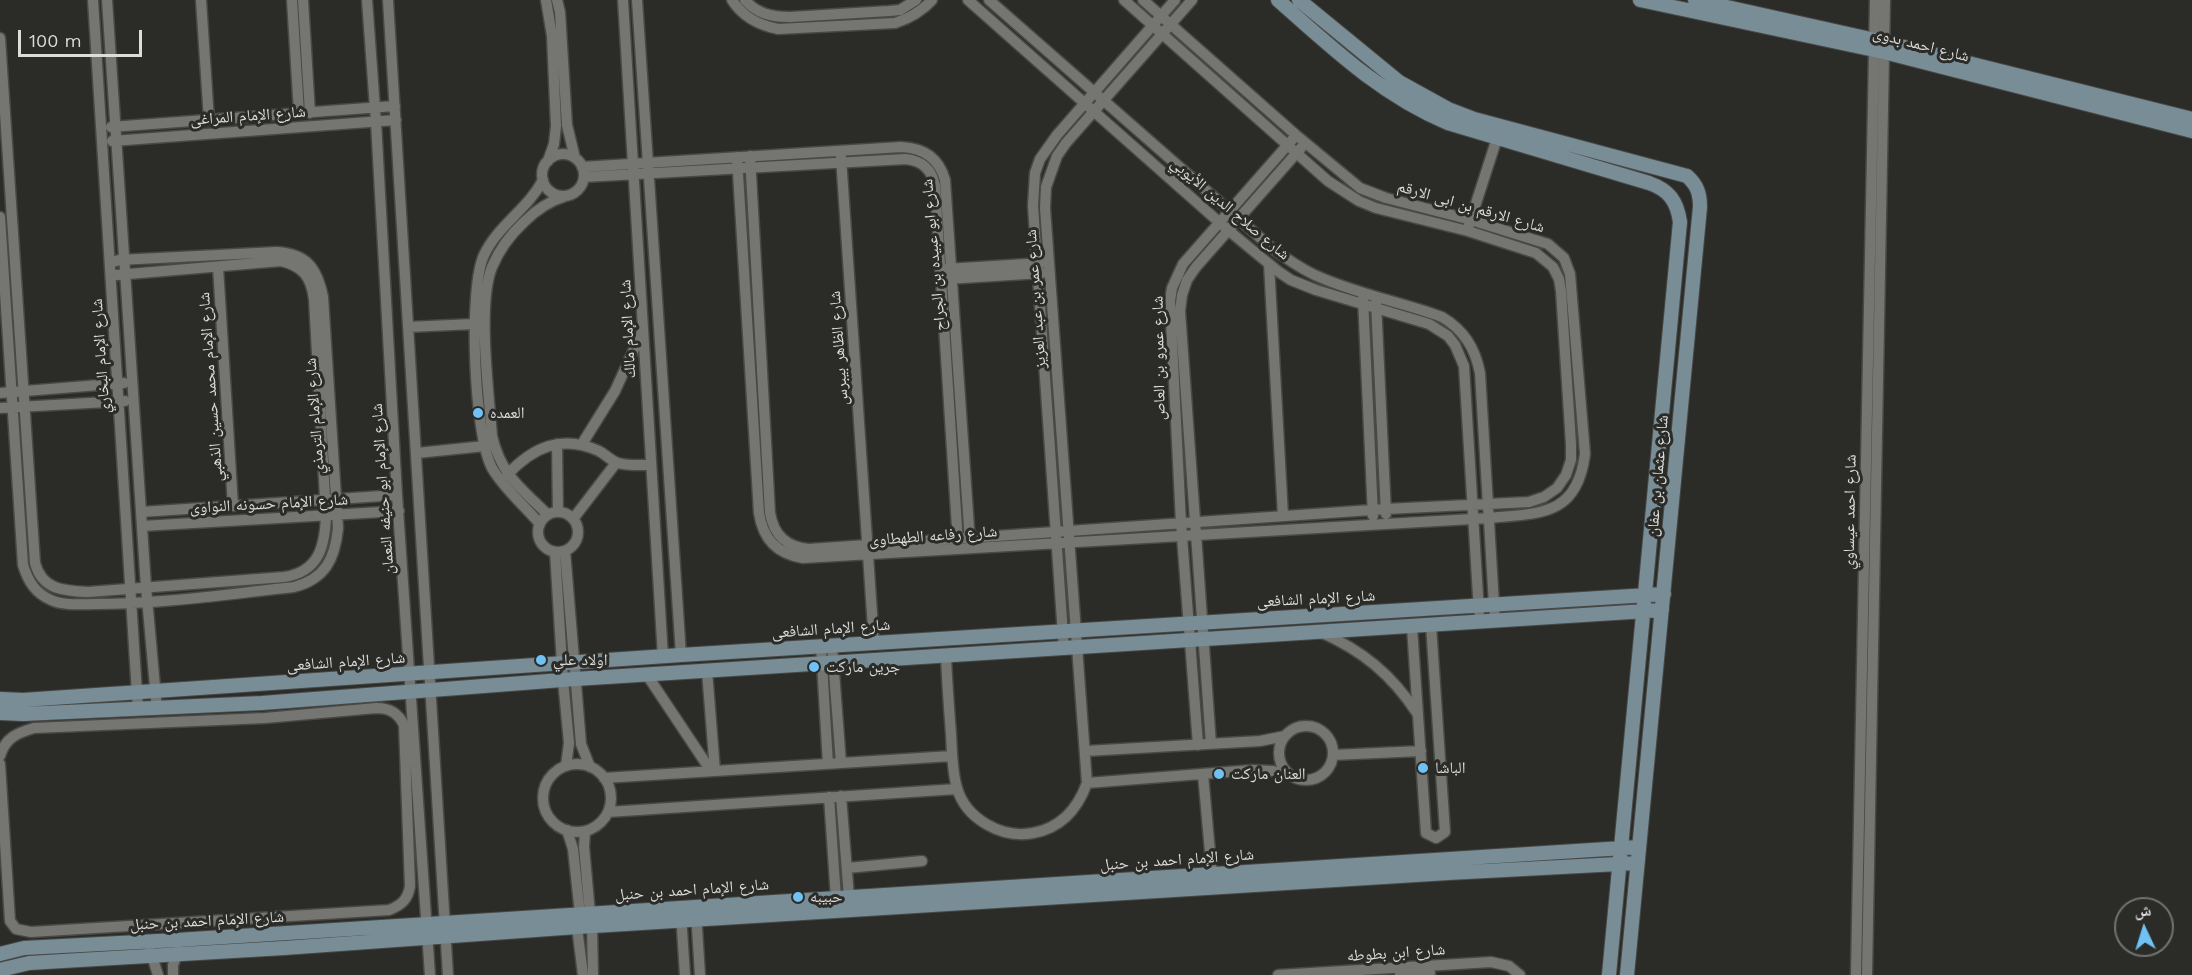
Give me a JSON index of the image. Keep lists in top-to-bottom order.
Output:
{
  "streets": {
    "street": [
      "شارع احمد بدوى",
      "شارع الإمام المراغى",
      "شارع الارقم بن ابى الارقم",
      "شارع صلاح الدين الأيوبي",
      "شارع ابو عبيده بن الجراح",
      "شارع عمر بن عبد العزيز",
      "شارع الإمام مالك",
      "شارع الظاهر بيبرس",
      "شارع الإمام البخاري",
      "شارع عمرو بن العاص",
      "شارع الإمام محمد حسين الذهبي",
      "شارع الإمام الترمذي",
      "شارع عثمان بن عفان",
      "شارع الإمام ابو حنيفه النعمان",
      "شارع الإمام حسونه النواوى",
      "شارع احمد عيساوي",
      "شارع رفاعه الطهطاوى",
      "شارع الإمام الشافعى",
      "شارع الإمام احمد بن حنبل",
      "شارع ابن بطوطه"
    ]
  },
  "crossings": [
    ["شارع احمد بدوى", "شارع احمد عيساوي"],
    ["شارع الإمام المراغى", "شارع الإمام البخاري"],
    ["شارع الإمام المراغى", "شارع الإمام ابو حنيفه النعمان"],
    ["شارع الارقم بن ابى الارقم", "شارع صلاح الدين الأيوبي"],
    ["شارع الارقم بن ابى الارقم", "شارع عمر بن عبد العزيز"],
    ["شارع الارقم بن ابى الارقم", "شارع عمرو بن العاص"],
    ["شارع الارقم بن ابى الارقم", "شارع رفاعه الطهطاوى"],
    ["شارع صلاح الدين الأيوبي", "شارع عمر بن عبد العزيز"],
    ["شارع صلاح الدين الأيوبي", "شارع عمرو بن العاص"],
    ["شارع صلاح الدين الأيوبي", "شارع رفاعه الطهطاوى"],
    ["شارع صلاح الدين الأيوبي", "شارع الإمام الشافعى"],
    ["شارع ابو عبيده بن الجراح", "شارع الإمام مالك"],
    ["شارع ابو عبيده بن الجراح", "شارع الظاهر بيبرس"],
    ["شارع ابو عبيده بن الجراح", "شارع رفاعه الطهطاوى"],
    ["شارع عمر بن عبد العزيز", "شارع رفاعه الطهطاوى"],
    ["شارع عمر بن عبد العزيز", "شارع الإمام الشافعى"],
    ["شارع الإمام مالك", "شارع الإمام الشافعى"],
    ["شارع الظاهر بيبرس", "شارع رفاعه الطهطاوى"],
    ["شارع الظاهر بيبرس", "شارع الإمام الشافعى"],
    ["شارع الإمام البخاري", "شارع الإمام الترمذي"],
    ["شارع الإمام البخاري", "شارع الإمام حسونه النواوى"],
    ["شارع الإمام البخاري", "شارع الإمام الشافعى"],
    ["شارع عمرو بن العاص", "شارع رفاعه الطهطاوى"],
    ["شارع عمرو بن العاص", "شارع الإمام الشافعى"],
    ["شارع الإمام محمد حسين الذهبي", "شارع الإمام الترمذي"],
    ["شارع الإمام محمد حسين الذهبي", "شارع الإمام حسونه النواوى"],
    ["شارع الإمام الترمذي", "شارع الإمام حسونه النواوى"],
    ["شارع عثمان بن عفان", "شارع الإمام الشافعى"],
    ["شارع عثمان بن عفان", "شارع الإمام احمد بن حنبل"],
    ["شارع الإمام ابو حنيفه النعمان", "شارع الإمام حسونه النواوى"],
    ["شارع الإمام ابو حنيفه النعمان", "شارع الإمام الشافعى"],
    ["شارع الإمام ابو حنيفه النعمان", "شارع الإمام احمد بن حنبل"]
  ],
  "places": [
    "العمده",
    "اولاد علي",
    "جرين ماركت",
    "الباشا",
    "العنان ماركت",
    "حبيبه"
  ],
  "scale_bar": "100 m",
  "north": "top"
}
